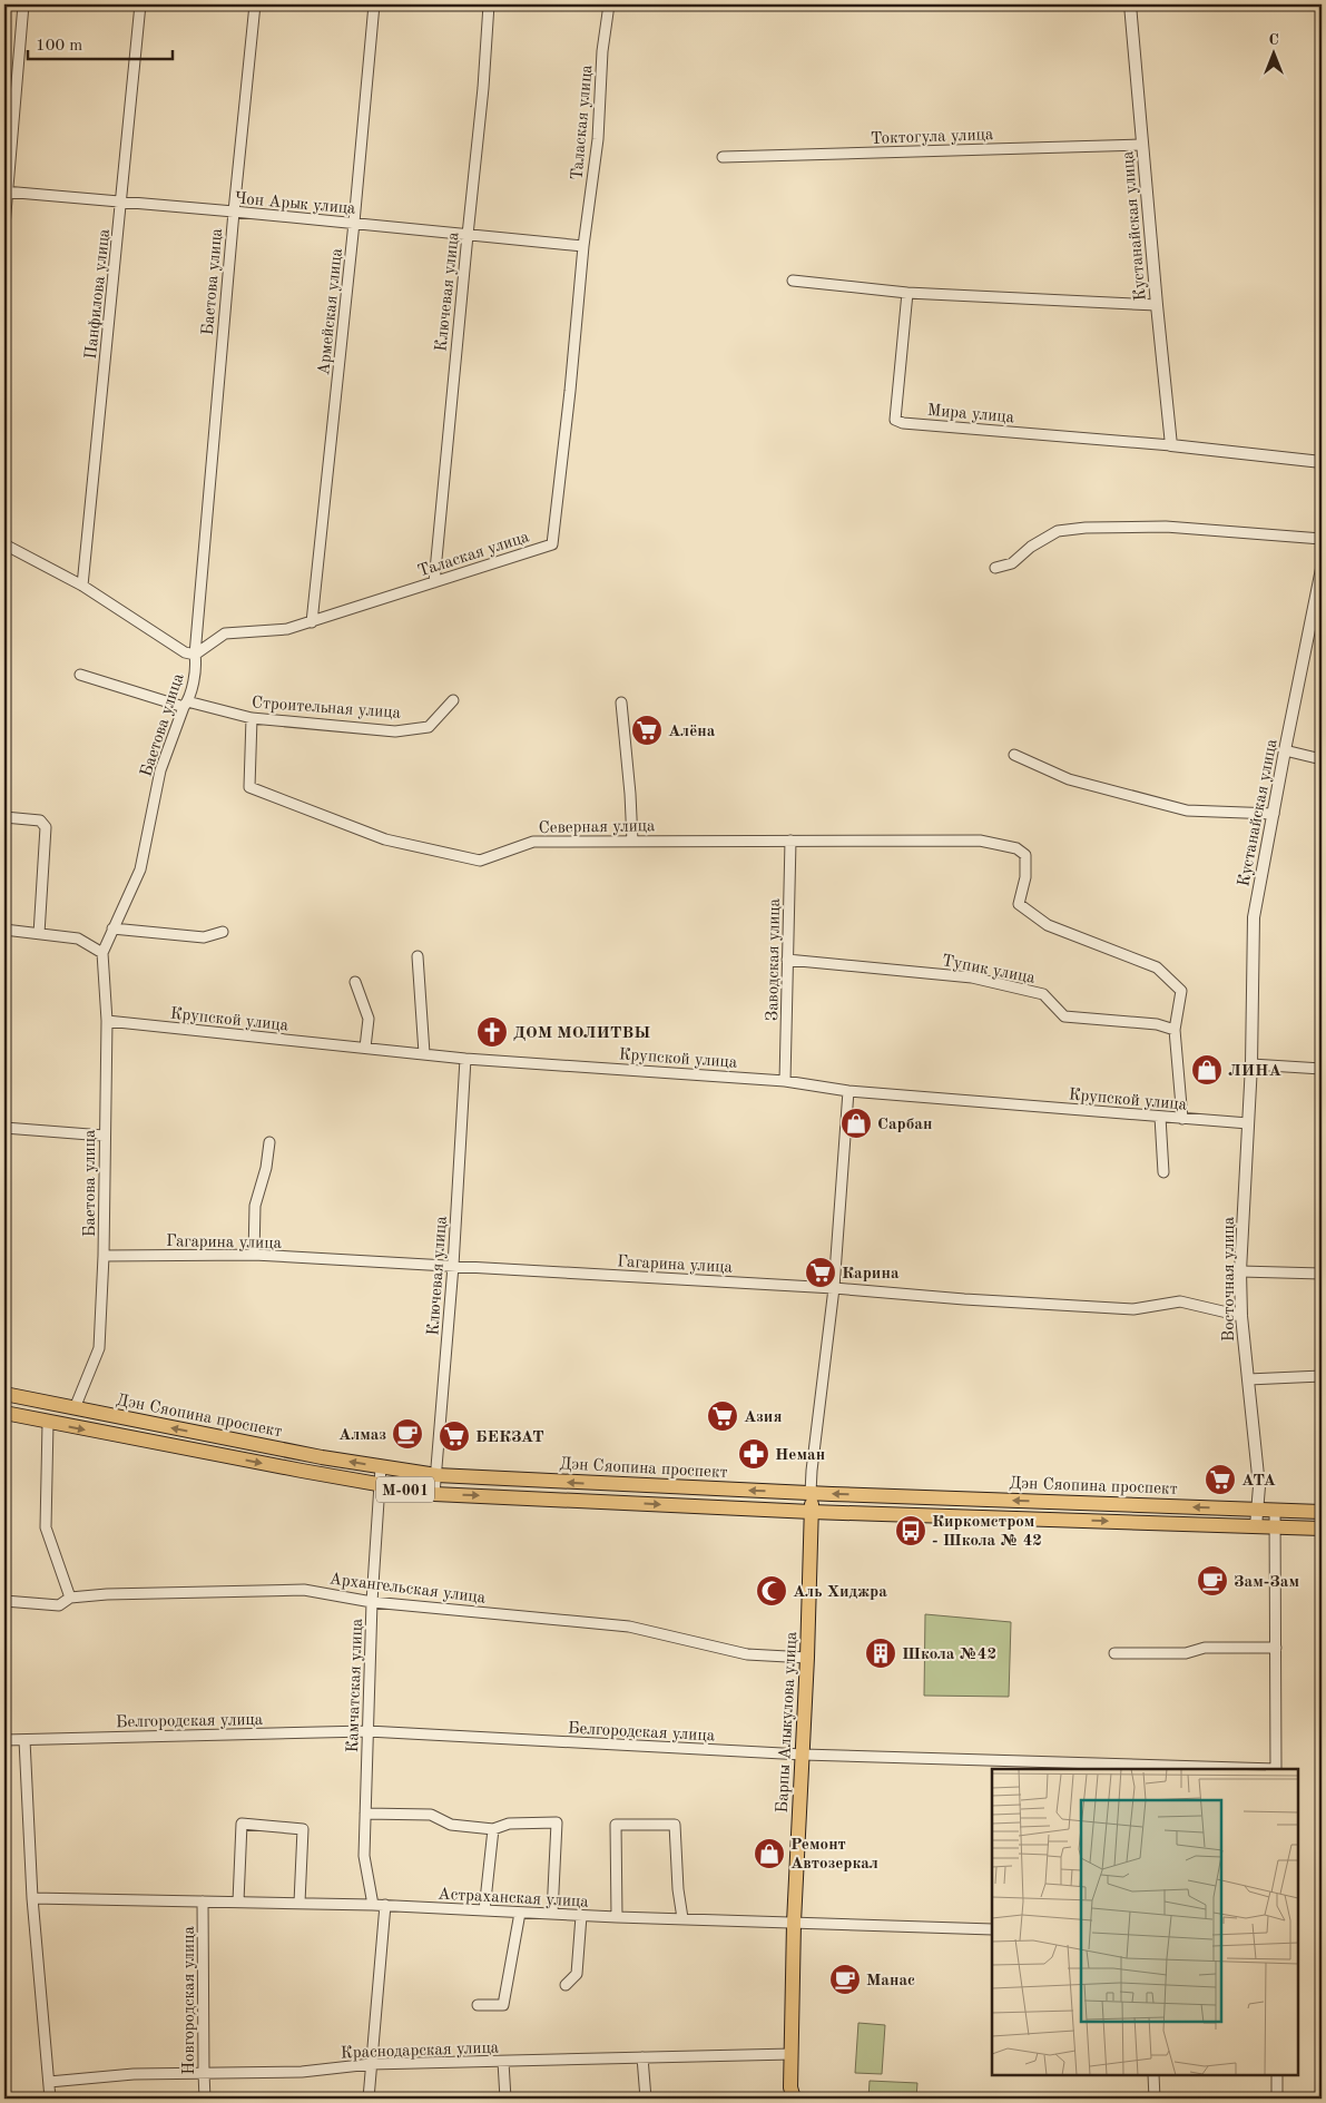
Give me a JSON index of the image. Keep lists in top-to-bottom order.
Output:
{
  "streets": {
    "main road": ["Дэн Сяопина проспект", "M-001", "Барпы Алыкулова улица"],
    "street": [
      "Талаская улица",
      "Токтогула улица",
      "Чон Арык улица",
      "Кустанайская улица",
      "Баетова улица",
      "Ключевая улица",
      "Панфилова улица",
      "Армейская улица",
      "Мира улица",
      "Строительная улица",
      "Северная улица",
      "Заводская улица",
      "Тупик улица",
      "Крупской улица",
      "Гагарина улица",
      "Восточная улица",
      "Архангельская улица",
      "Камчатская улица",
      "Белгородская улица",
      "Астраханская улица",
      "Новгородская улица",
      "Краснодарская улица"
    ]
  },
  "crossings": [
    ["Талаская улица", "Чон Арык улица"],
    ["Талаская улица", "Баетова улица"],
    ["Талаская улица", "Ключевая улица"],
    ["Талаская улица", "Армейская улица"],
    ["Токтогула улица", "Кустанайская улица"],
    ["Чон Арык улица", "Баетова улица"],
    ["Чон Арык улица", "Ключевая улица"],
    ["Чон Арык улица", "Панфилова улица"],
    ["Чон Арык улица", "Армейская улица"],
    ["Кустанайская улица", "Мира улица"],
    ["Кустанайская улица", "Восточная улица"],
    ["Баетова улица", "Строительная улица"],
    ["Баетова улица", "Крупской улица"],
    ["Баетова улица", "Гагарина улица"],
    ["Баетова улица", "Дэн Сяопина проспект"],
    ["Ключевая улица", "Крупской улица"],
    ["Ключевая улица", "Гагарина улица"],
    ["Ключевая улица", "Дэн Сяопина проспект"],
    ["Ключевая улица", "M-001"],
    ["Строительная улица", "Северная улица"],
    ["Северная улица", "Заводская улица"],
    ["Северная улица", "Тупик улица"],
    ["Заводская улица", "Тупик улица"],
    ["Заводская улица", "Крупской улица"],
    ["Крупской улица", "Восточная улица"],
    ["Гагарина улица", "Восточная улица"],
    ["Восточная улица", "Дэн Сяопина проспект"],
    ["Восточная улица", "M-001"],
    ["Дэн Сяопина проспект", "Камчатская улица"],
    ["Дэн Сяопина проспект", "Барпы Алыкулова улица"],
    ["M-001", "Камчатская улица"],
    ["M-001", "Барпы Алыкулова улица"],
    ["Архангельская улица", "Камчатская улица"],
    ["Архангельская улица", "Барпы Алыкулова улица"],
    ["Камчатская улица", "Белгородская улица"],
    ["Камчатская улица", "Астраханская улица"],
    ["Белгородская улица", "Барпы Алыкулова улица"],
    ["Барпы Алыкулова улица", "Астраханская улица"],
    ["Барпы Алыкулова улица", "Краснодарская улица"],
    ["Астраханская улица", "Новгородская улица"],
    ["Новгородская улица", "Краснодарская улица"]
  ],
  "places": {
    "supermarket": [
      "Алёна",
      "Карина",
      "Азия",
      "БЕКЗАТ",
      "АТА"
    ],
    "church": ["ДОМ МОЛИТВЫ"],
    "shop": ["ЛИНА", "Сарбан", "Ремонт Автозеркал"],
    "cafe": ["Алмаз", "Зам-Зам", "Манас"],
    "pharmacy": ["Неман"],
    "bus stop": ["Киркомстром - Школа № 42"],
    "mosque": ["Аль Хиджра"],
    "building": ["Школа №42"]
  },
  "scale_bar": "100 m",
  "north": "top"
}
